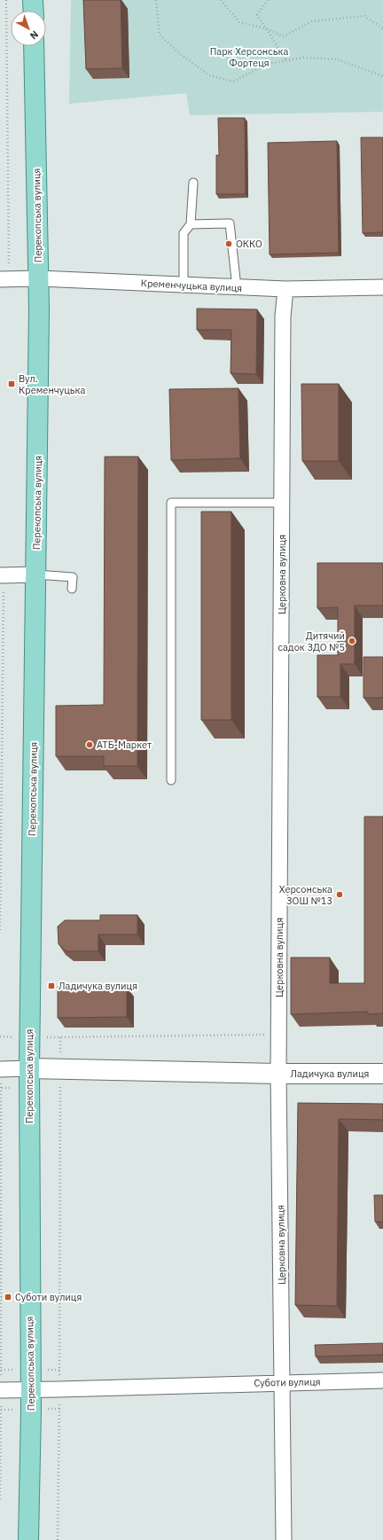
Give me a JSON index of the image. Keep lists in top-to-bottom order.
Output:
{
  "streets": {
    "main road": ["Перекопська вулиця"],
    "street": [
      "Кременчуцька вулиця",
      "Церковна вулиця",
      "Ладичука вулиця",
      "Суботи вулиця"
    ]
  },
  "crossings": [
    ["Перекопська вулиця", "Кременчуцька вулиця"],
    ["Перекопська вулиця", "Ладичука вулиця"],
    ["Перекопська вулиця", "Суботи вулиця"],
    ["Кременчуцька вулиця", "Церковна вулиця"],
    ["Церковна вулиця", "Ладичука вулиця"],
    ["Церковна вулиця", "Суботи вулиця"]
  ],
  "parks": ["Парк Херсонська Фортеця"],
  "places": {
    "other": [
      "ОККО",
      "Дитячий садок ЗДО №5",
      "АТБ-Маркет",
      "Херсонська ЗОШ №13"
    ],
    "transit": ["Вул. Кременчуцька", "Ладичука вулиця", "Суботи вулиця"]
  },
  "north": "bottom right"
}
